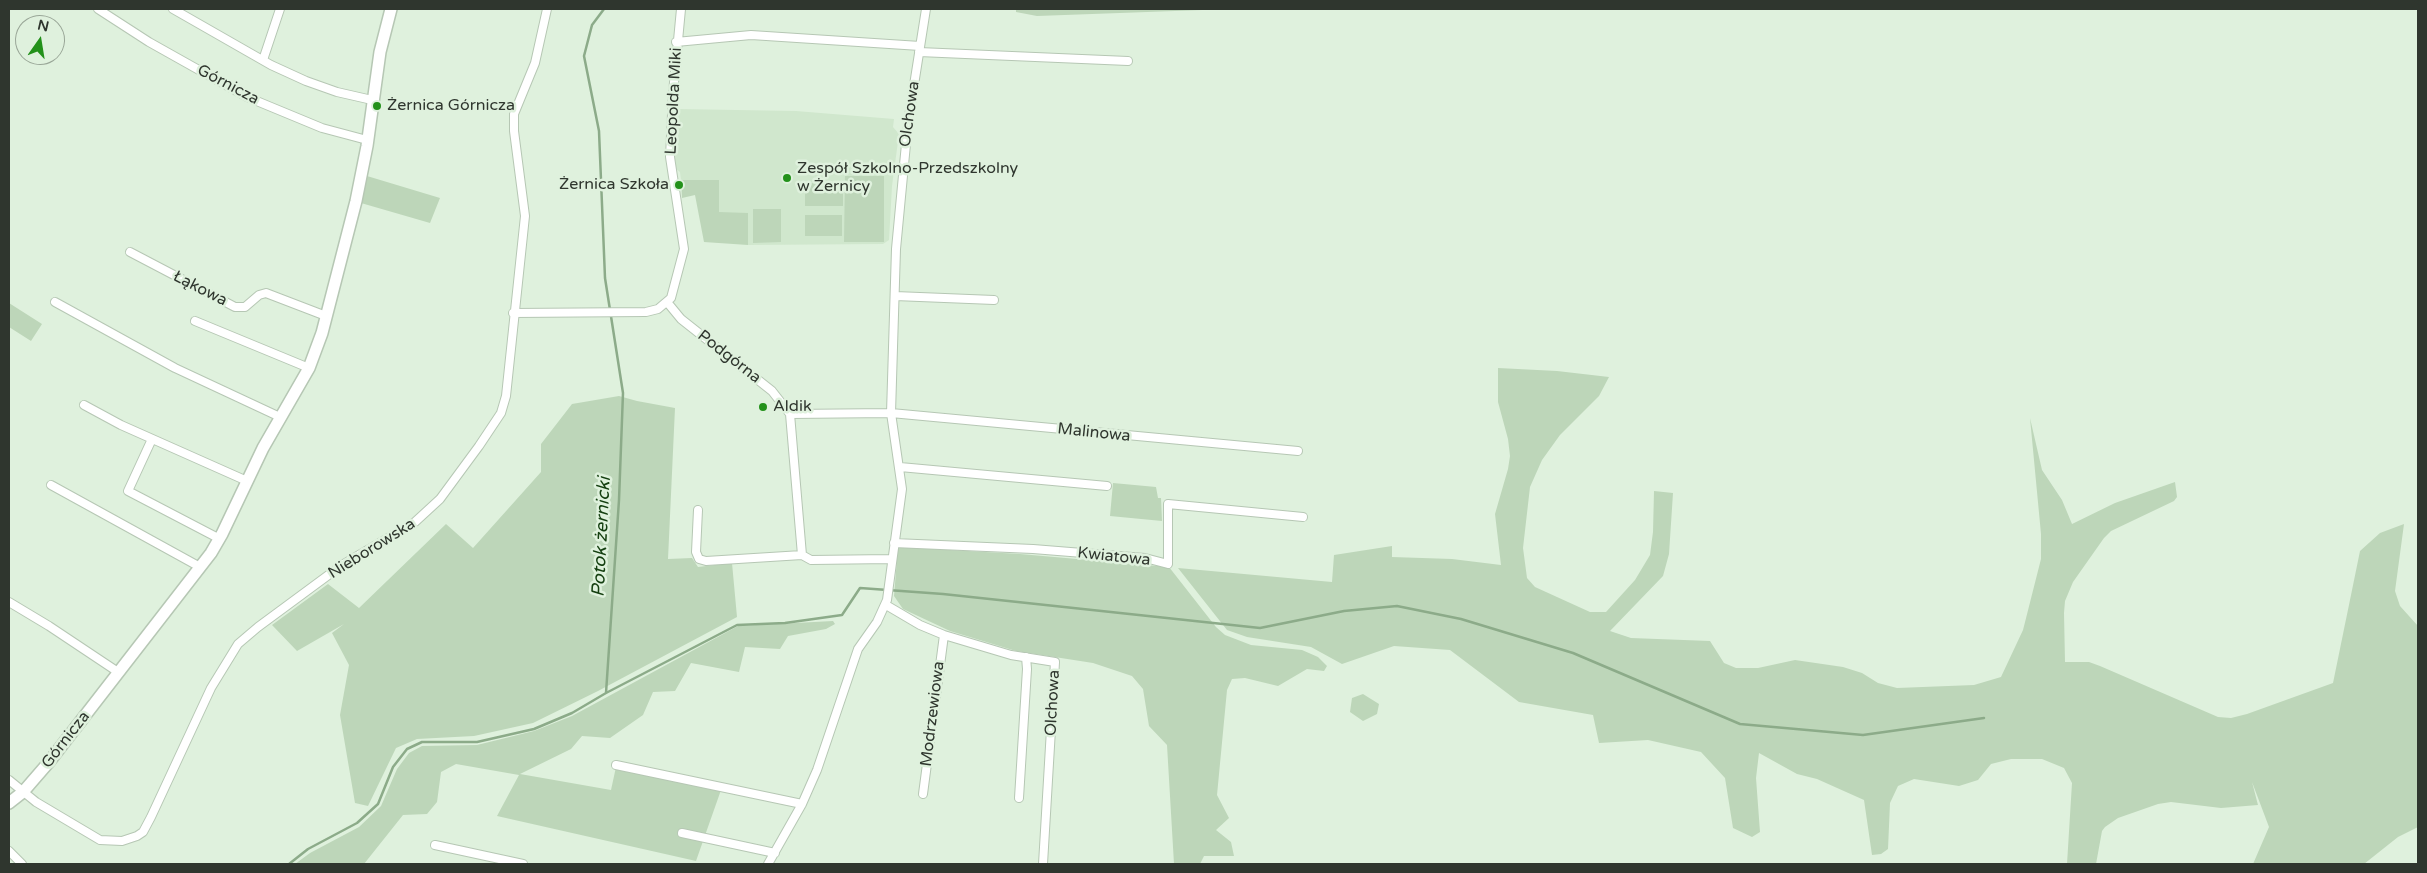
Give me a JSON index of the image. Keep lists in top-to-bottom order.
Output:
{
  "streets": {
    "street": [
      "Górnicza",
      "Leopolda Miki",
      "Olchowa",
      "Łąkowa",
      "Podgórna",
      "Malinowa",
      "Nieborowska",
      "Kwiatowa",
      "Modrzewiowa"
    ]
  },
  "crossings": [
    ["Górnicza", "Łąkowa"],
    ["Górnicza", "Nieborowska"],
    ["Leopolda Miki", "Podgórna"],
    ["Olchowa", "Malinowa"],
    ["Olchowa", "Kwiatowa"],
    ["Olchowa", "Modrzewiowa"]
  ],
  "water": ["Potok żernicki"],
  "places": [
    "Żernica Górnicza",
    "Zespół Szkolno-Przedszkolny w Żernicy",
    "Żernica Szkoła",
    "Aldik"
  ],
  "north": "top"
}
